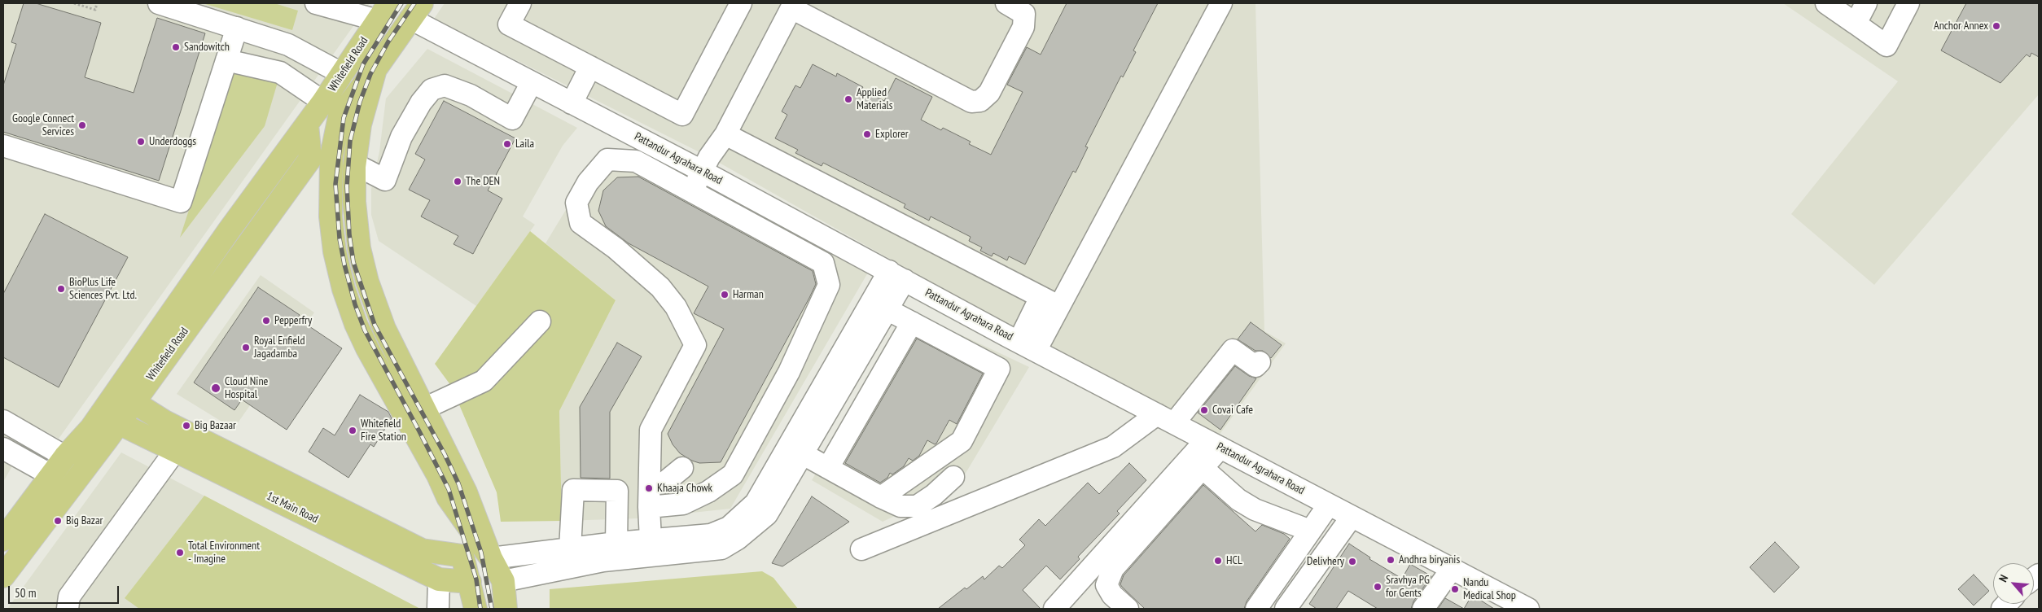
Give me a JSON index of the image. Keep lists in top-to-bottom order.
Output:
{
  "streets": {
    "main road": ["Whitefield Road", "1st Main Road"],
    "street": ["Pattandur Agrahara Road"]
  },
  "crossings": [
    ["Whitefield Road", "Pattandur Agrahara Road"],
    ["Whitefield Road", "1st Main Road"]
  ],
  "places": [
    "Anchor Annex",
    "Sandowitch",
    "Applied Materials",
    "Google Connect Services",
    "Explorer",
    "Underdoggs",
    "Laila",
    "The DEN",
    "BioPlus Life Sciences Pvt. Ltd.",
    "Harman",
    "Pepperfry",
    "Royal Enfield Jagadamba",
    "Cloud Nine Hospital",
    "Covai Cafe",
    "Big Bazaar",
    "Whitefield Fire Station",
    "Khaaja Chowk",
    "Big Bazar",
    "Total Environment - Imagine",
    "Andhra biryanis",
    "HCL",
    "Delivhery",
    "Sravhya PG for Gents",
    "Nandu Medical Shop"
  ],
  "scale_bar": "50 m",
  "north": "top left"
}
